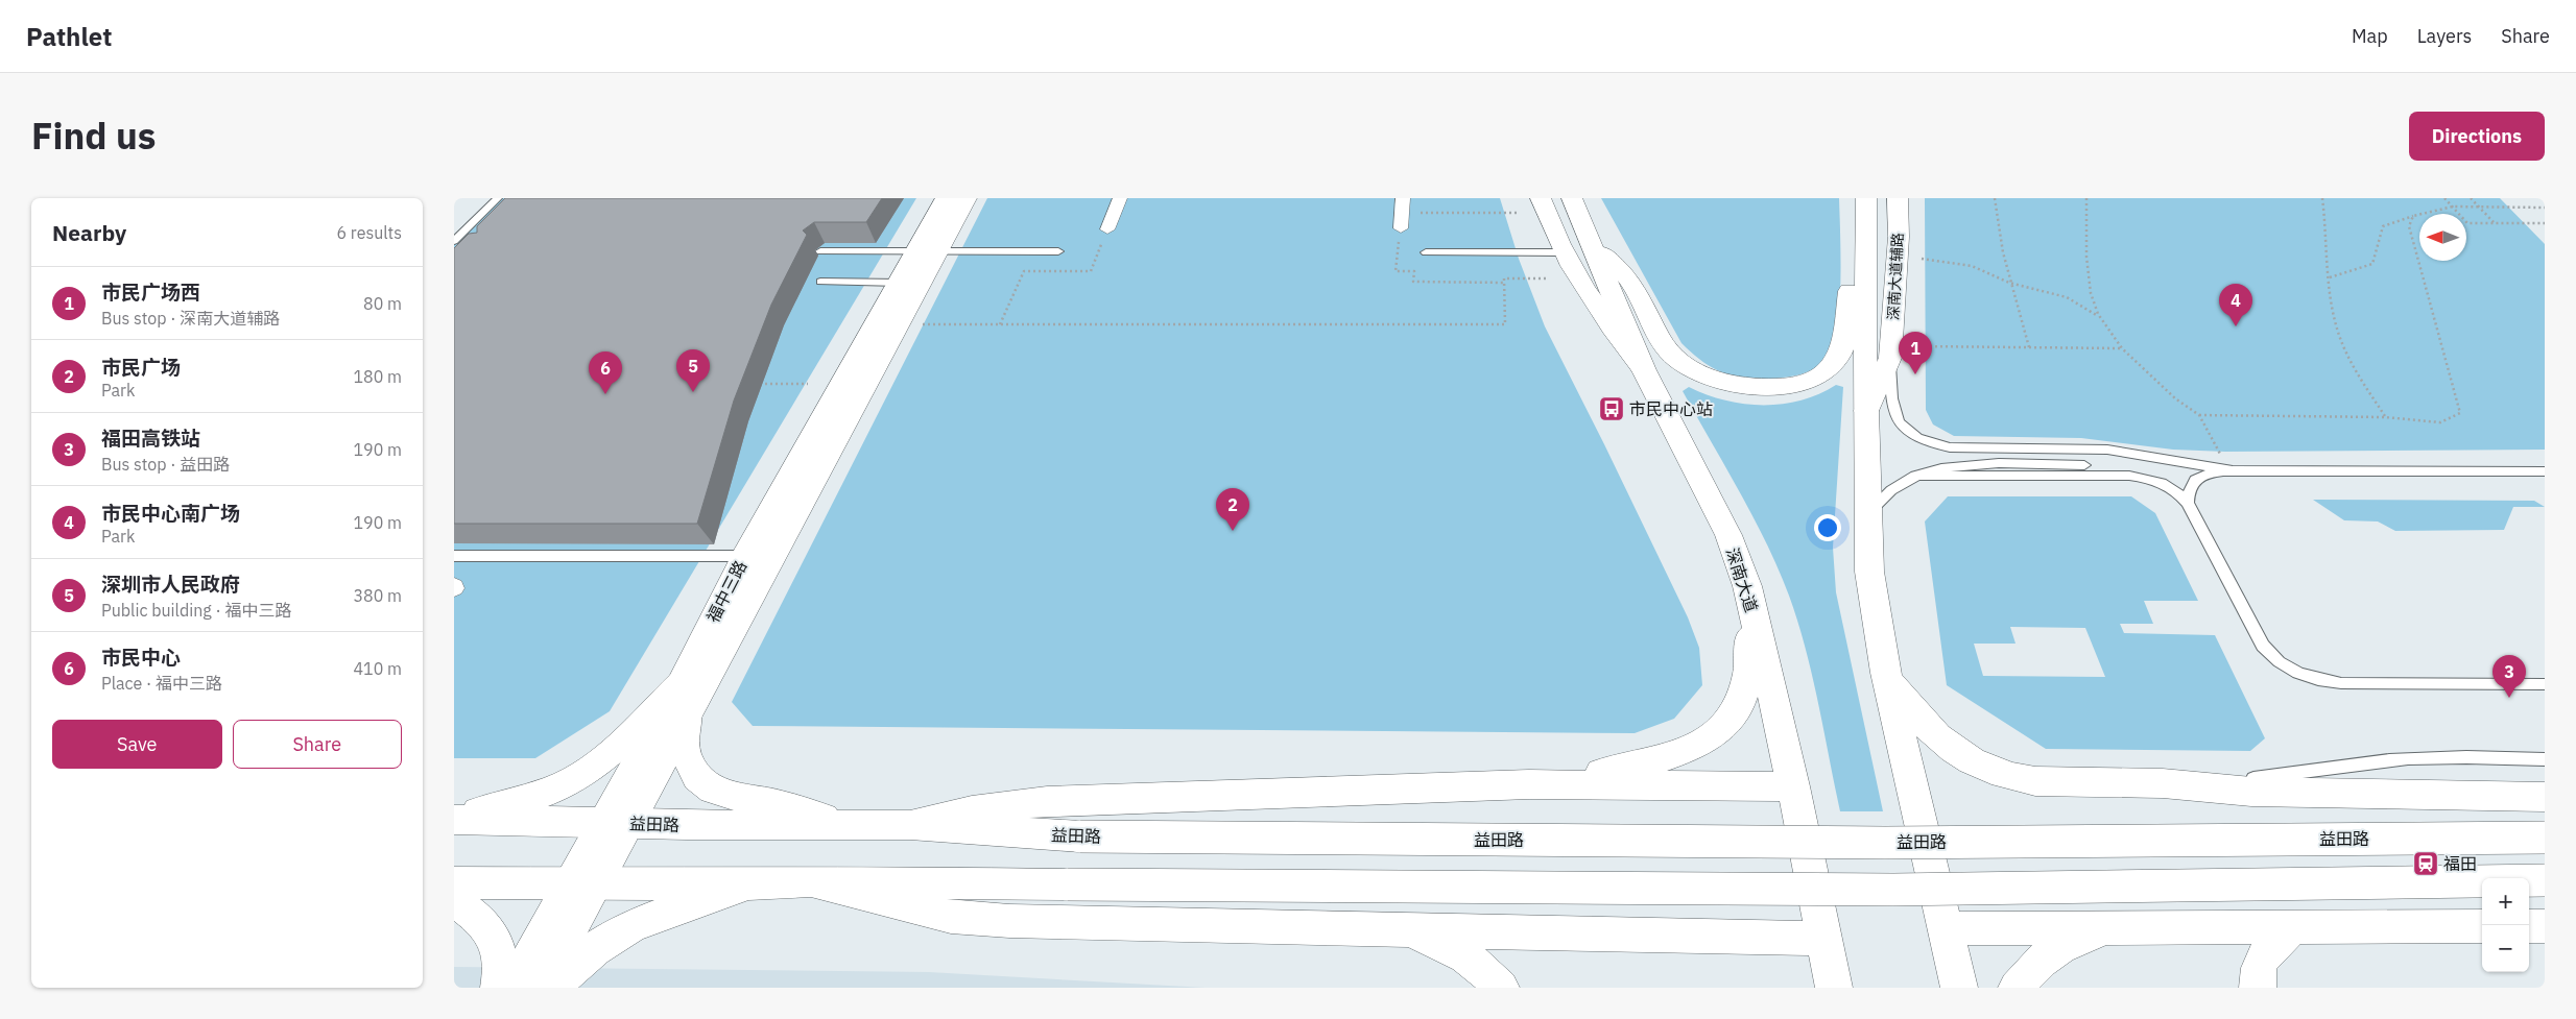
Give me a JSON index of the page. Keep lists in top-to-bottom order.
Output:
{
  "streets": {
    "main road": [
      "深南大道辅路",
      "深南大道",
      "福中三路",
      "益田路"
    ]
  },
  "crossings": [
    ["福中三路", "益田路"]
  ],
  "places": {
    "bus stop": ["市民中心站"],
    "station": ["福田"]
  },
  "north": "left",
  "page": {
    "header": "Pathlet",
    "nav": ["Map", "Layers", "Share"],
    "title": "Find us",
    "buttons": [
      "Directions",
      ["Save", "Share"]
    ],
    "heading": ["Nearby", "6 results"],
    "list": [
      {
        "mark": "1",
        "name": "市民广场西",
        "note": "Bus stop · 深南大道辅路",
        "value": "80 m"
      },
      {
        "mark": "2",
        "name": "市民广场",
        "note": "Park",
        "value": "180 m"
      },
      {
        "mark": "3",
        "name": "福田高铁站",
        "note": "Bus stop · 益田路",
        "value": "190 m"
      },
      {
        "mark": "4",
        "name": "市民中心南广场",
        "note": "Park",
        "value": "190 m"
      },
      {
        "mark": "5",
        "name": "深圳市人民政府",
        "note": "Public building · 福中三路",
        "value": "380 m"
      },
      {
        "mark": "6",
        "name": "市民中心",
        "note": "Place · 福中三路",
        "value": "410 m"
      }
    ],
    "pins": [
      "4",
      "1",
      "5",
      "6",
      "2",
      "3"
    ],
    "map_buttons": ["+", "−"]
  }
}
